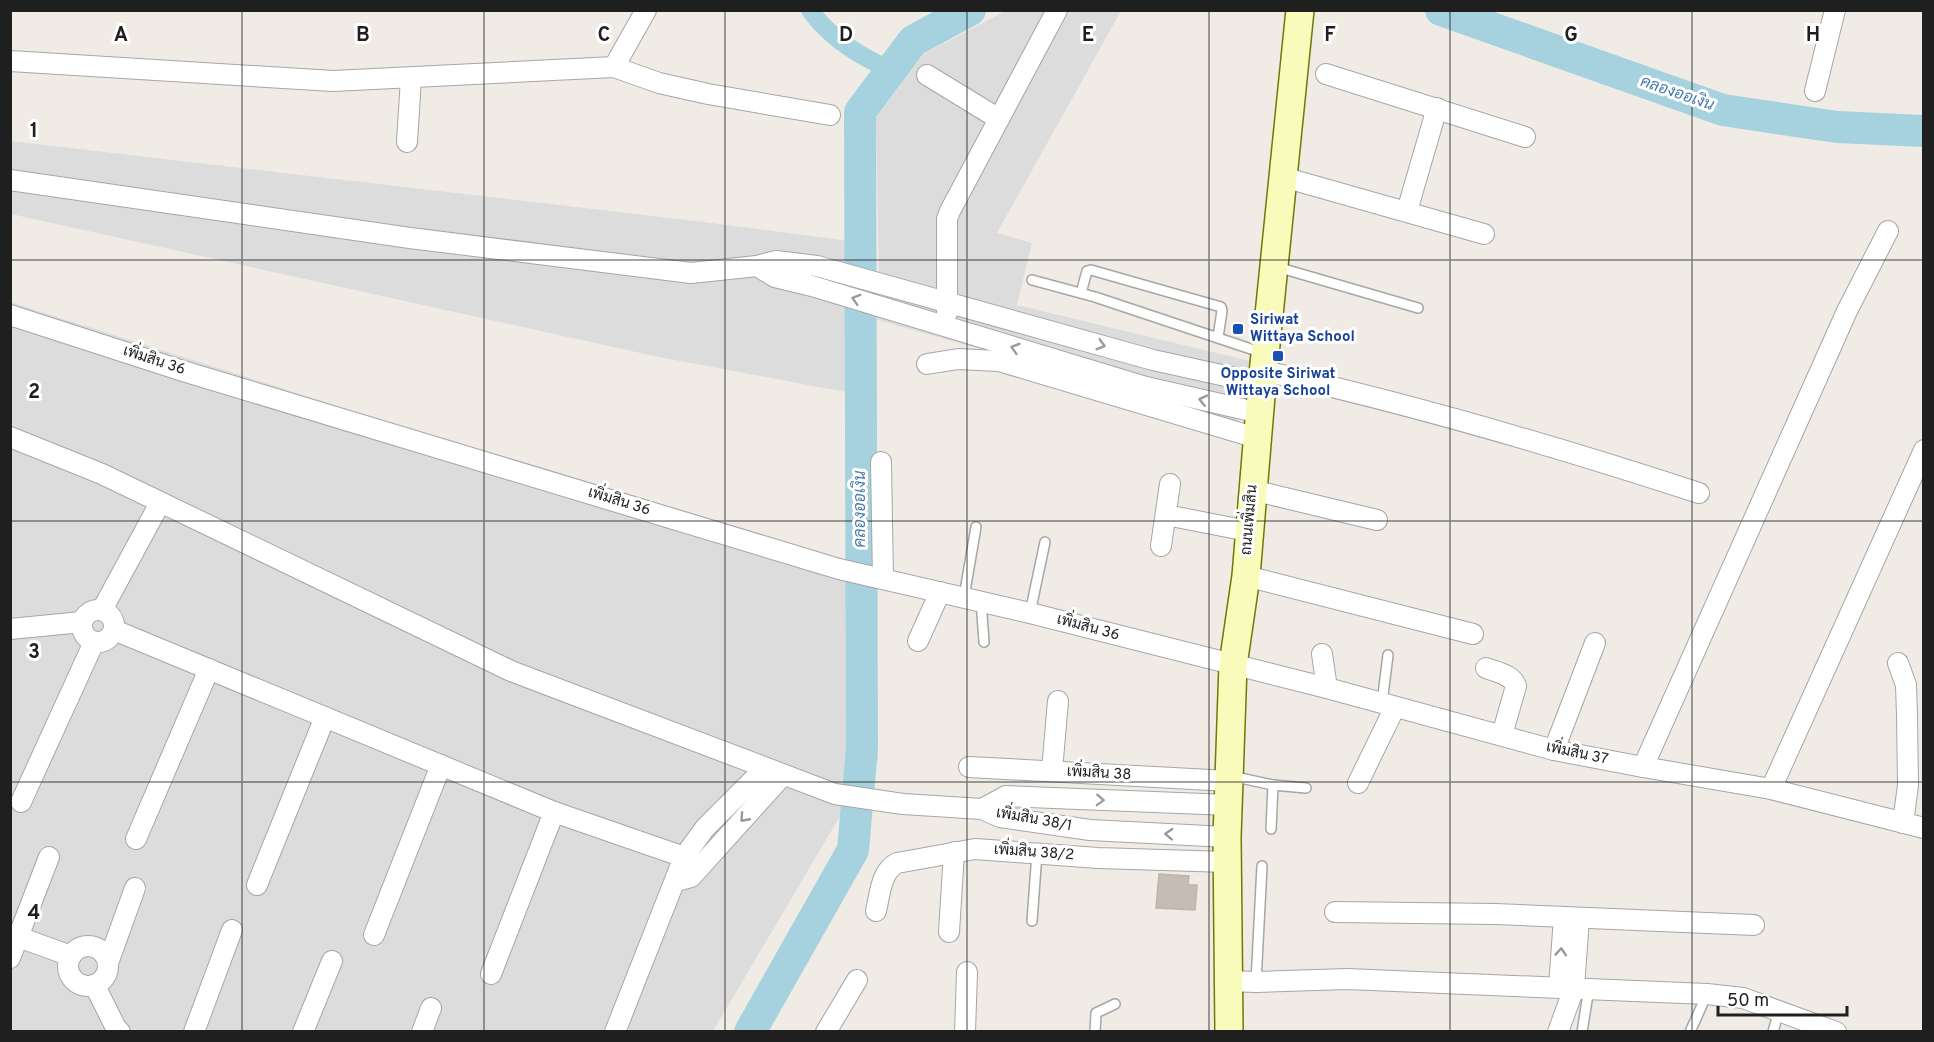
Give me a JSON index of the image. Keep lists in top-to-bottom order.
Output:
{
  "streets": {
    "street": [
      "เพิ่มสิน 36",
      "ถนนเพิ่มสิน",
      "เพิ่มสิน 37",
      "เพิ่มสิน 38",
      "เพิ่มสิน 38/1",
      "เพิ่มสิน 38/2"
    ]
  },
  "crossings": [
    ["เพิ่มสิน 36", "ถนนเพิ่มสิน"],
    ["เพิ่มสิน 36", "เพิ่มสิน 37"],
    ["ถนนเพิ่มสิน", "เพิ่มสิน 37"],
    ["ถนนเพิ่มสิน", "เพิ่มสิน 38"],
    ["ถนนเพิ่มสิน", "เพิ่มสิน 38/1"],
    ["ถนนเพิ่มสิน", "เพิ่มสิน 38/2"],
    ["เพิ่มสิน 38", "เพิ่มสิน 38/1"],
    ["เพิ่มสิน 38/1", "เพิ่มสิน 38/2"]
  ],
  "water": ["คลองออเงิน"],
  "places": {
    "transit": ["Siriwat Wittaya School", "Opposite Siriwat Wittaya School"]
  },
  "scale_bar": "50 m",
  "grid": {
    "columns": [
      "A",
      "B",
      "C",
      "D",
      "E",
      "F",
      "G",
      "H"
    ],
    "rows": [
      "1",
      "2",
      "3",
      "4"
    ]
  }
}
